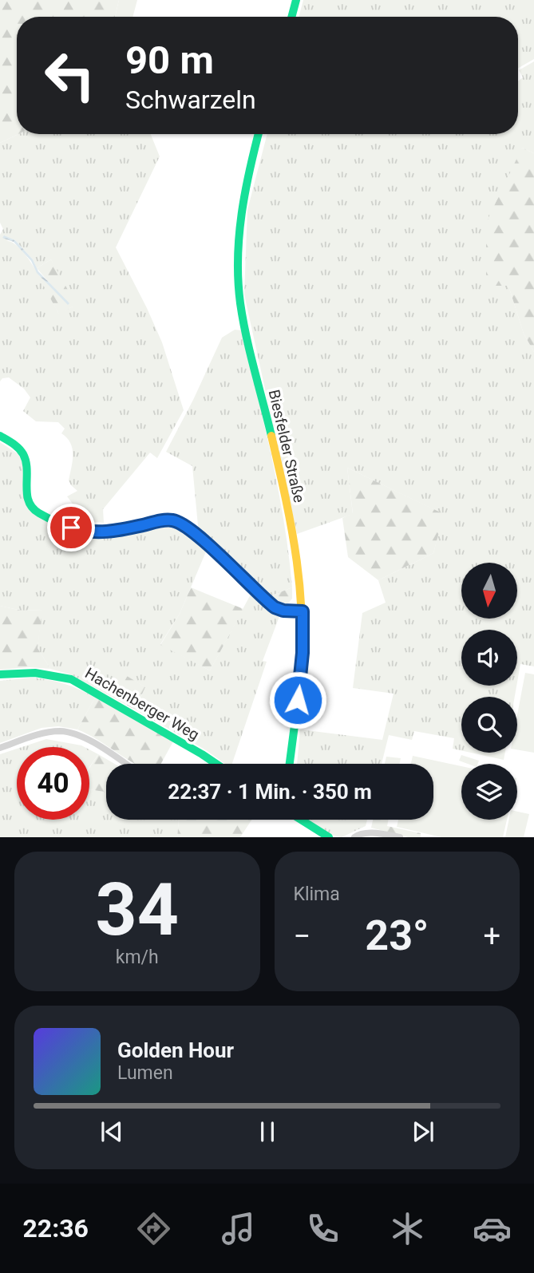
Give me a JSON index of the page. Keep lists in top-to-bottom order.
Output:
{
  "streets": {
    "street": ["Biesfelder Straße", "Hachenberger Weg"]
  },
  "north": "bottom",
  "page": {
    "turn": ["90 m", "Schwarzeln"],
    "limit": "40",
    "trip": "22:37 · 1 Min. · 350 m",
    "tile": [
      ["34", "km/h"],
      "Klima"
    ],
    "heat": ["−", "23°", "+"],
    "song": ["Golden Hour", "Lumen"],
    "tabs": "22:36"
  }
}
